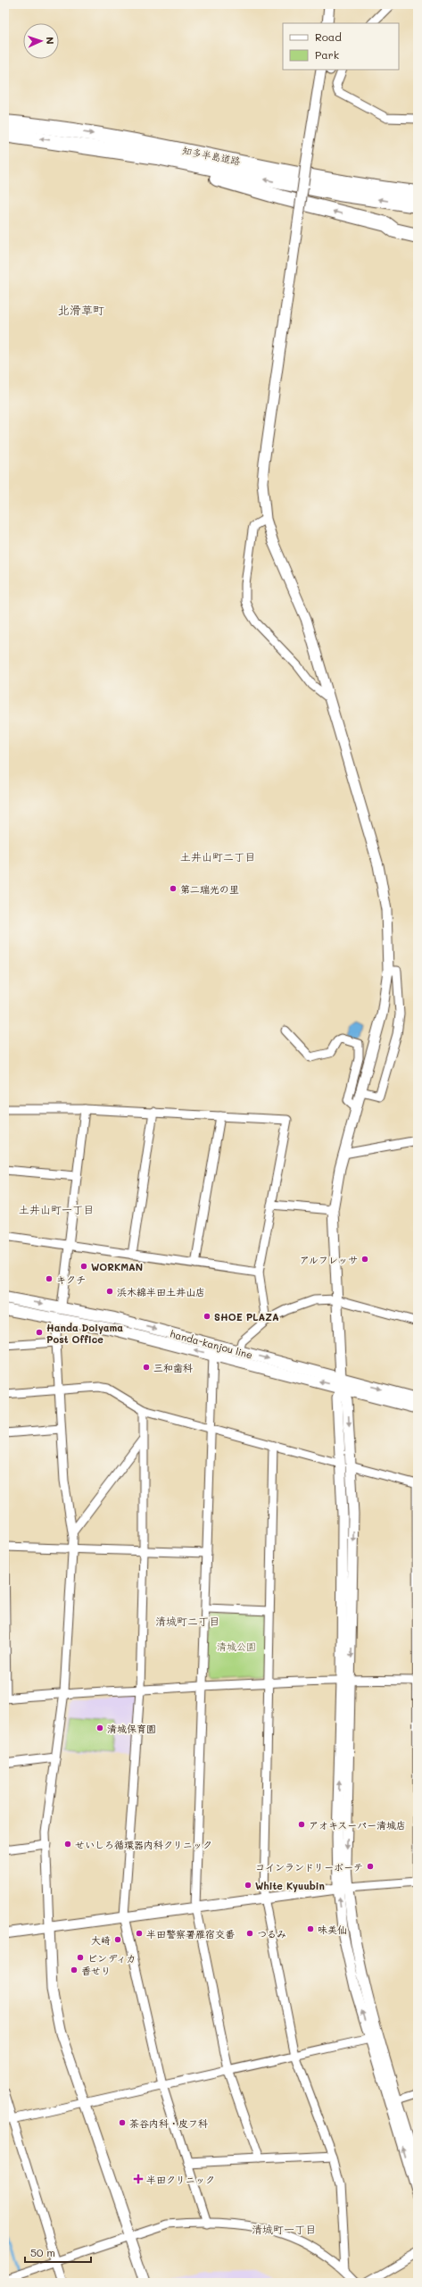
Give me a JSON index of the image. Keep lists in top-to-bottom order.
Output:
{
  "streets": {
    "highway": ["知多半島道路"],
    "main road": ["handa-kanjou line"]
  },
  "districts": [
    "北滑草町",
    "土井山町二丁目",
    "土井山町一丁目",
    "清城町二丁目",
    "清城町一丁目"
  ],
  "parks": ["清城公園"],
  "places": {
    "other": [
      "第二瑞光の里",
      "アルフレッサ",
      "WORKMAN",
      "キクチ",
      "浜木綿半田土井山店",
      "SHOE PLAZA",
      "Handa Doiyama Post Office",
      "三和歯科",
      "清城保育園",
      "アオキスーパー清城店",
      "せいしろ循環器内科クリニック",
      "コインランドリーボーテ",
      "White Kyuubin",
      "味美仙",
      "半田警察署雁宿交番",
      "つるみ",
      "大崎",
      "ビンディカ",
      "香せり",
      "茶谷内科・皮フ科"
    ],
    "health": ["半田クリニック"]
  },
  "legend": ["Road", "Park"],
  "scale_bar": "50 m",
  "north": "right"
}
